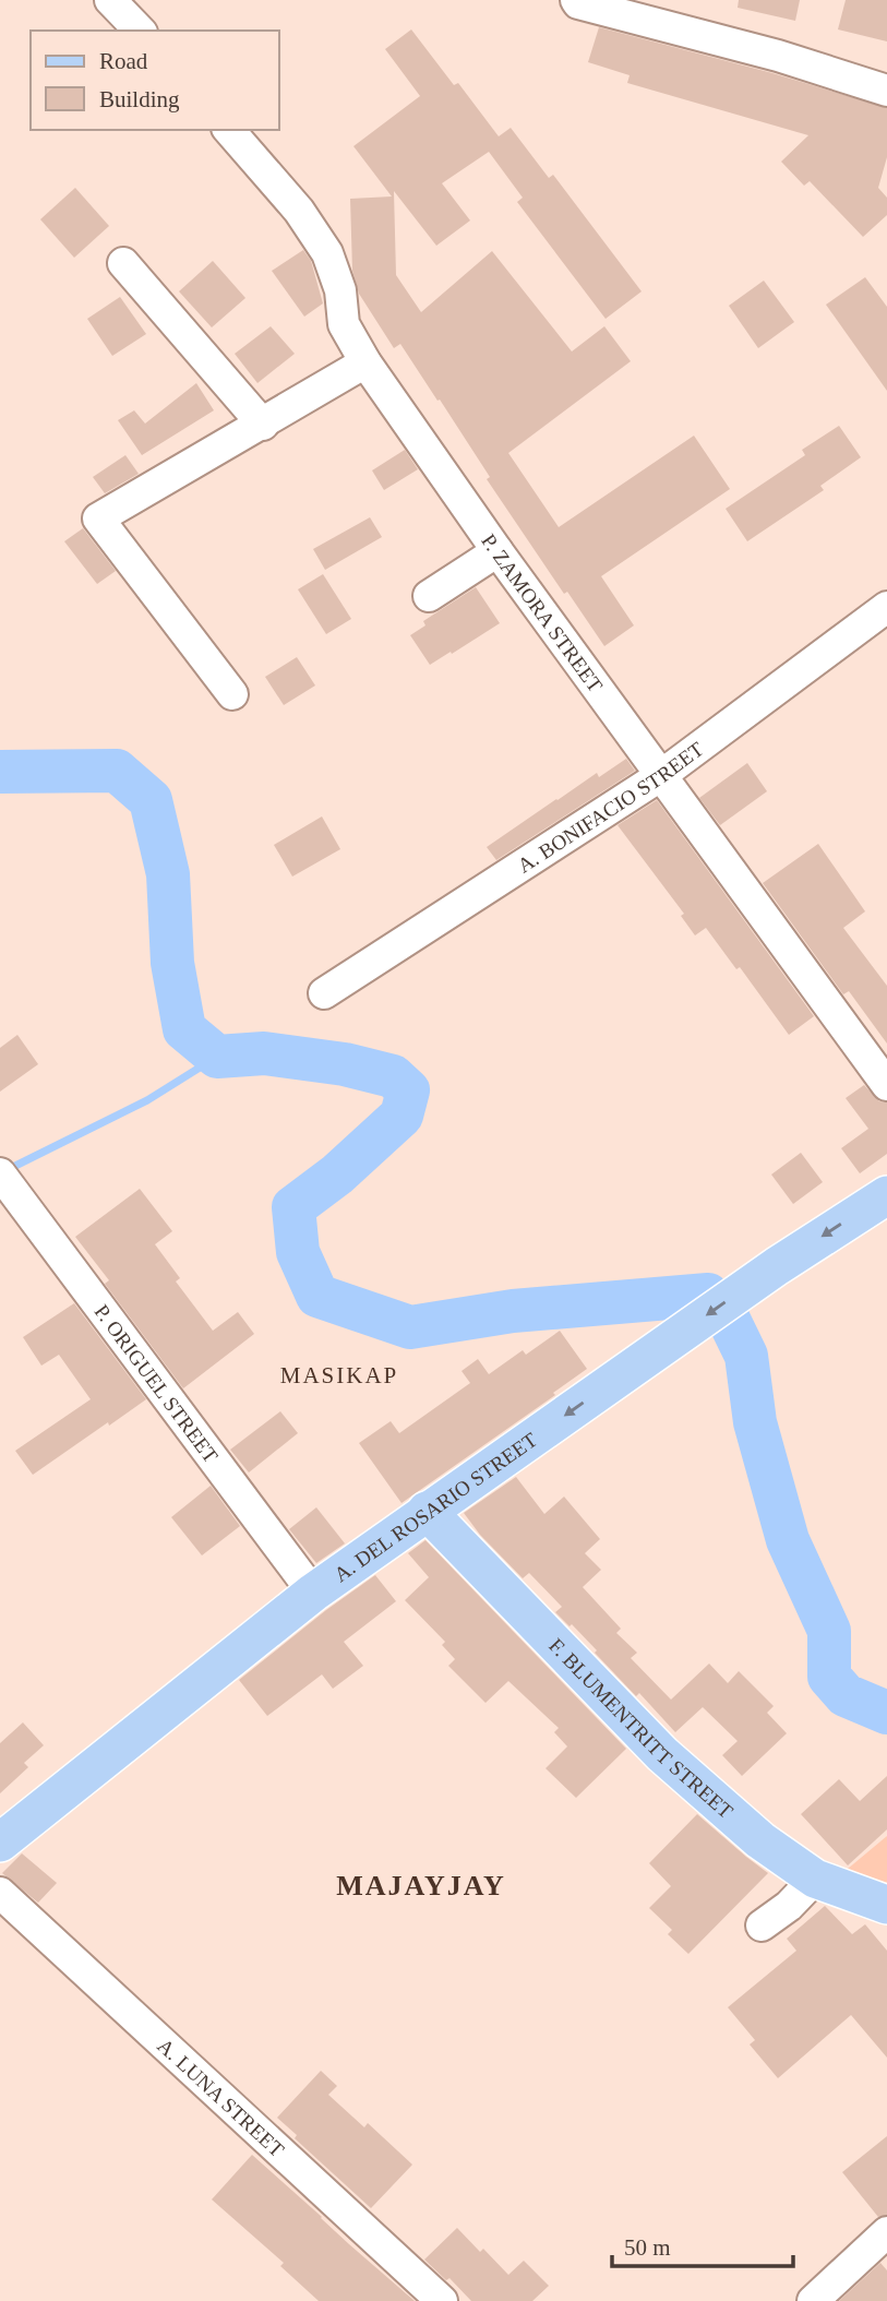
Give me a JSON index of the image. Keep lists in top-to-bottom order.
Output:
{
  "streets": {
    "main road": ["A. DEL ROSARIO STREET", "F. BLUMENTRITT STREET"],
    "street": [
      "P. ZAMORA STREET",
      "A. BONIFACIO STREET",
      "P. ORIGUEL STREET",
      "A. LUNA STREET"
    ]
  },
  "crossings": [
    ["P. ZAMORA STREET", "A. BONIFACIO STREET"],
    ["P. ORIGUEL STREET", "A. DEL ROSARIO STREET"],
    ["A. DEL ROSARIO STREET", "F. BLUMENTRITT STREET"]
  ],
  "one_way": ["A. DEL ROSARIO STREET"],
  "districts": ["MASIKAP", "MAJAYJAY"],
  "legend": ["Road", "Building"],
  "scale_bar": "50 m"
}
